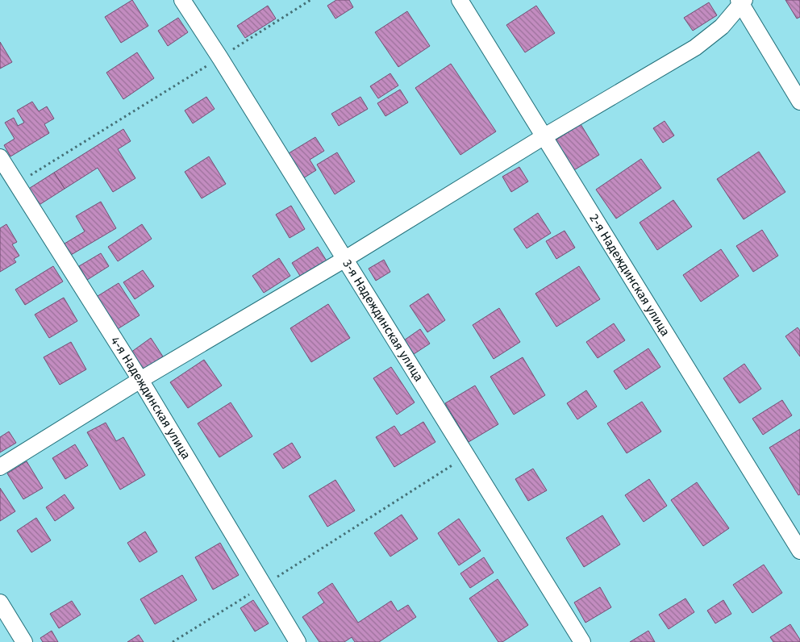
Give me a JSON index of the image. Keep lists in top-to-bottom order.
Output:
{
  "streets": {
    "street": ["2-я Надеждинская улица", "3-я Надеждинская улица", "4-я Надеждинская улица"]
  }
}
